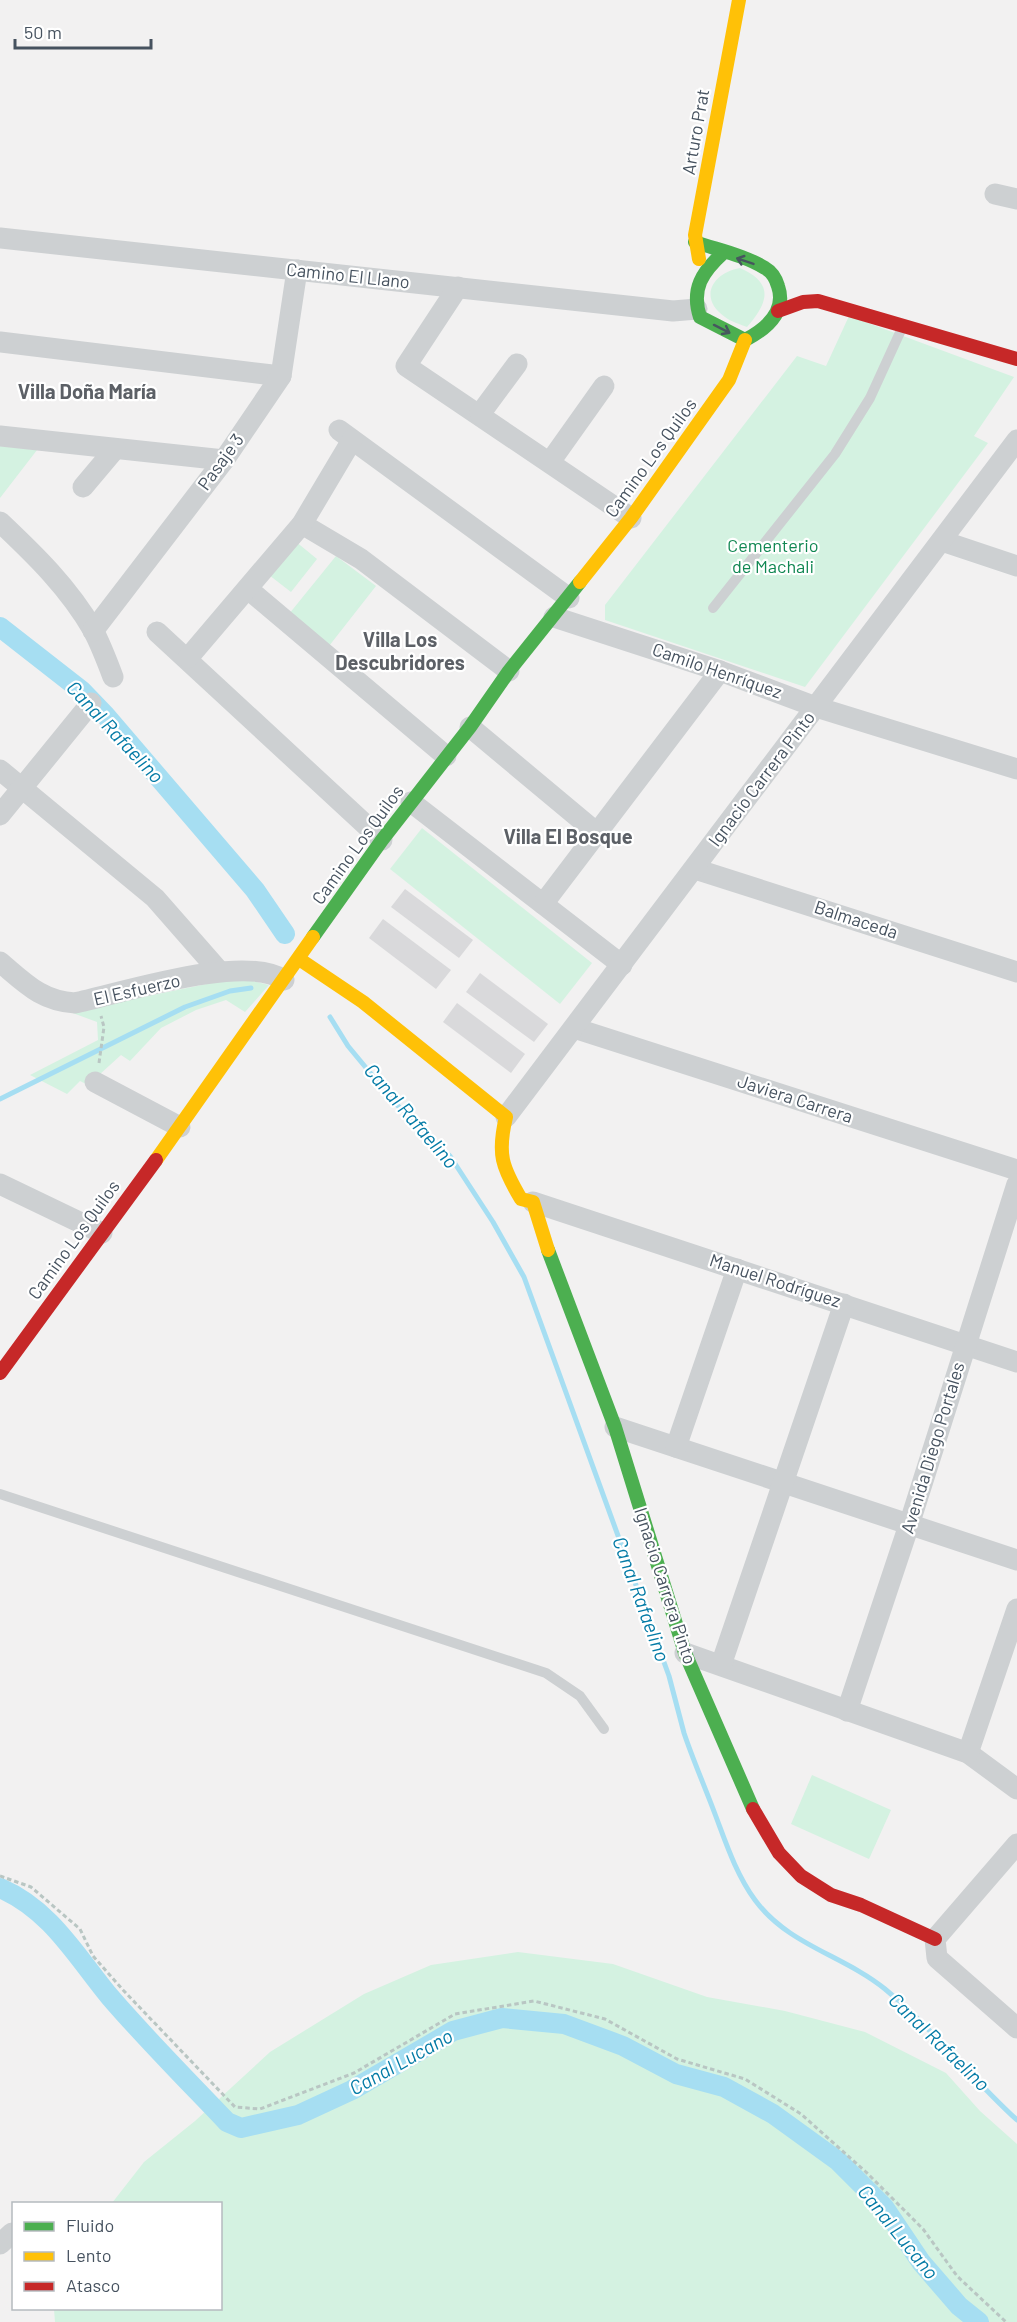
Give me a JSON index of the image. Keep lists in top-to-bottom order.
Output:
{
  "streets": {
    "street": [
      "Arturo Prat",
      "Camino El Llano",
      "Camino Los Quilos",
      "Pasaje 3",
      "Camilo Henríquez",
      "Ignacio Carrera Pinto",
      "Balmaceda",
      "El Esfuerzo",
      "Javiera Carrera",
      "Manuel Rodríguez",
      "Avenida Diego Portales"
    ]
  },
  "crossings": [
    ["Arturo Prat", "Camino El Llano"],
    ["Arturo Prat", "Camino Los Quilos"],
    ["Camino El Llano", "Camino Los Quilos"],
    ["Camino El Llano", "Pasaje 3"],
    ["Camino Los Quilos", "Camilo Henríquez"],
    ["Camino Los Quilos", "El Esfuerzo"],
    ["Camilo Henríquez", "Ignacio Carrera Pinto"],
    ["Ignacio Carrera Pinto", "Balmaceda"],
    ["Ignacio Carrera Pinto", "Javiera Carrera"],
    ["Ignacio Carrera Pinto", "Manuel Rodríguez"],
    ["Manuel Rodríguez", "Avenida Diego Portales"]
  ],
  "districts": ["Villa Doña María", "Villa Los Descubridores", "Villa El Bosque"],
  "water": ["Canal Rafaelino", "Canal Lucano"],
  "parks": ["Cementerio de Machali"],
  "legend": ["Fluido", "Lento", "Atasco"],
  "scale_bar": "50 m"
}
